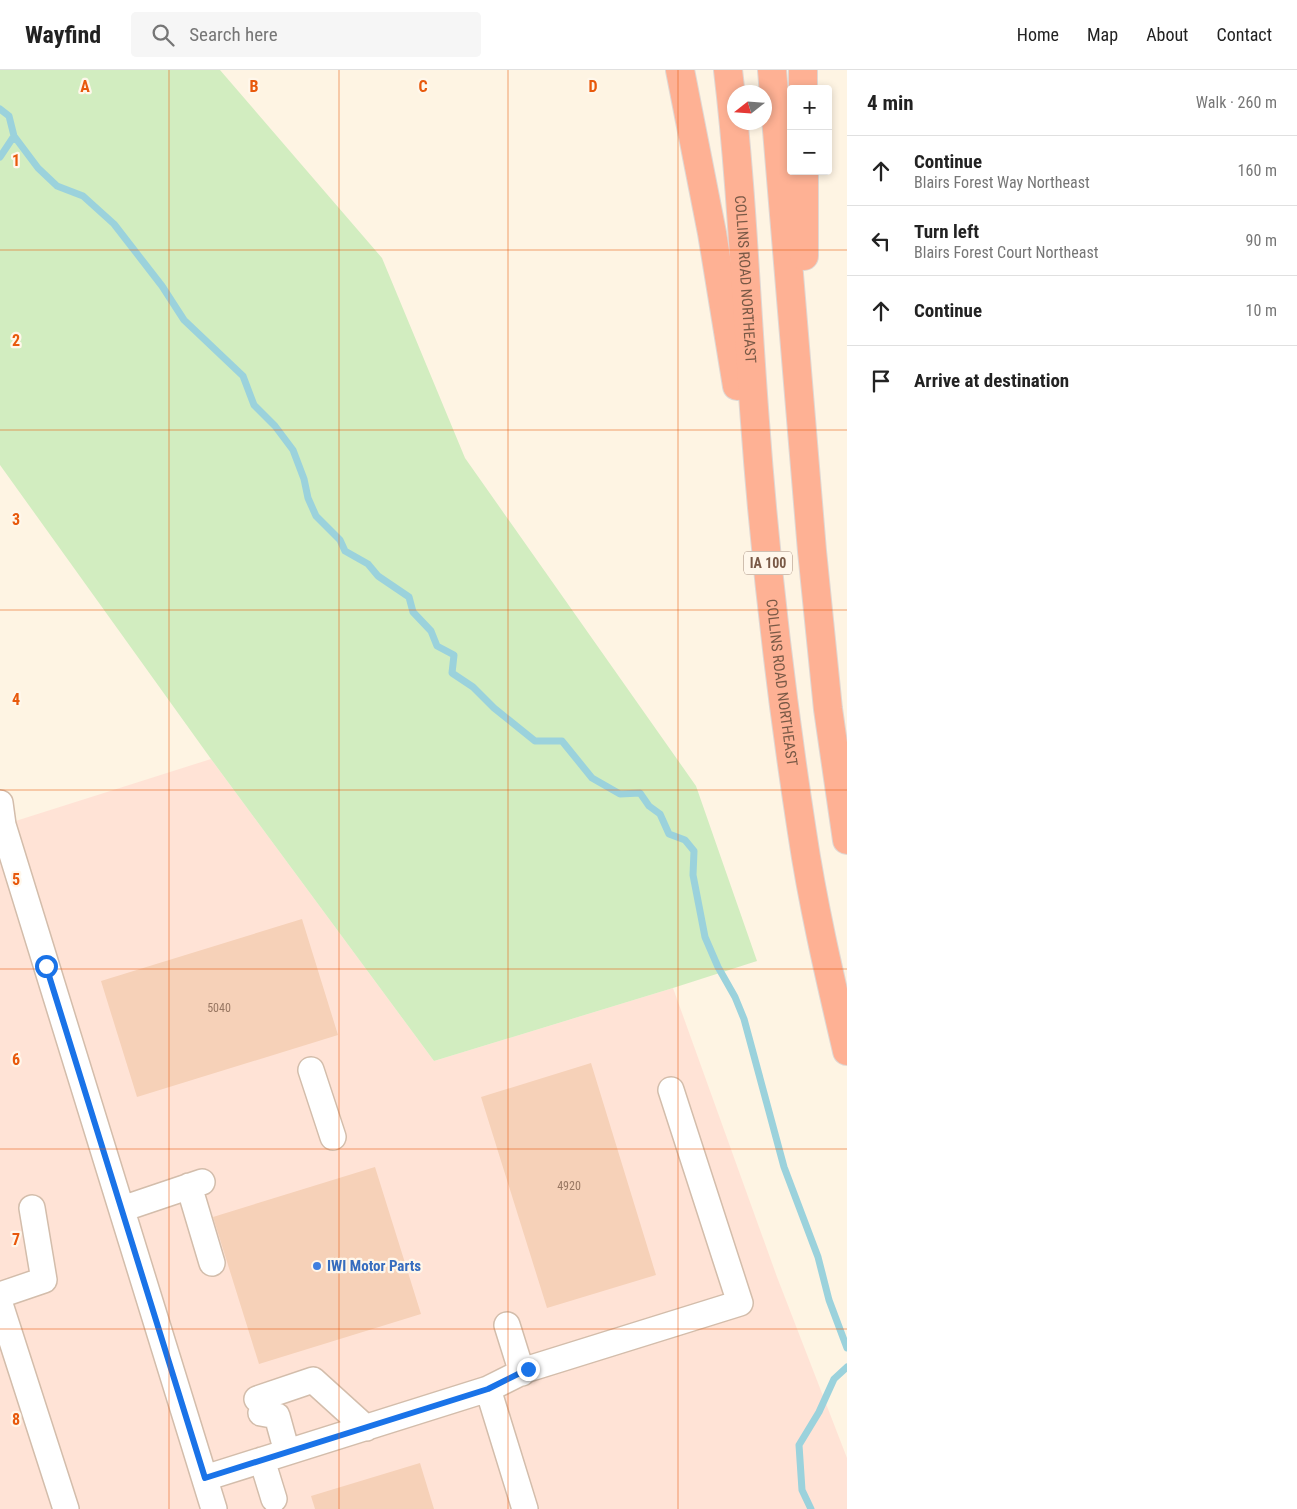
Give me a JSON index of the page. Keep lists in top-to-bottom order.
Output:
{
  "streets": {
    "highway": ["COLLINS ROAD NORTHEAST", "IA 100"]
  },
  "places": ["IWI Motor Parts"],
  "house_numbers": ["5040", "4920"],
  "north": "left",
  "page": {
    "header": "Wayfind",
    "search": "Search here",
    "nav": [
      "Home",
      "Map",
      "About",
      "Contact"
    ],
    "heading": ["4 min", "Walk · 260 m"],
    "map_buttons": ["+", "−"],
    "list": [
      ["Continue", "Blairs Forest Way Northeast", "160 m"],
      ["Turn left", "Blairs Forest Court Northeast", "90 m"],
      ["Continue", "10 m"],
      "Arrive at destination"
    ]
  },
  "grid": {
    "columns": [
      "A",
      "B",
      "C",
      "D"
    ],
    "rows": [
      "1",
      "2",
      "3",
      "4",
      "5",
      "6",
      "7",
      "8"
    ]
  }
}
